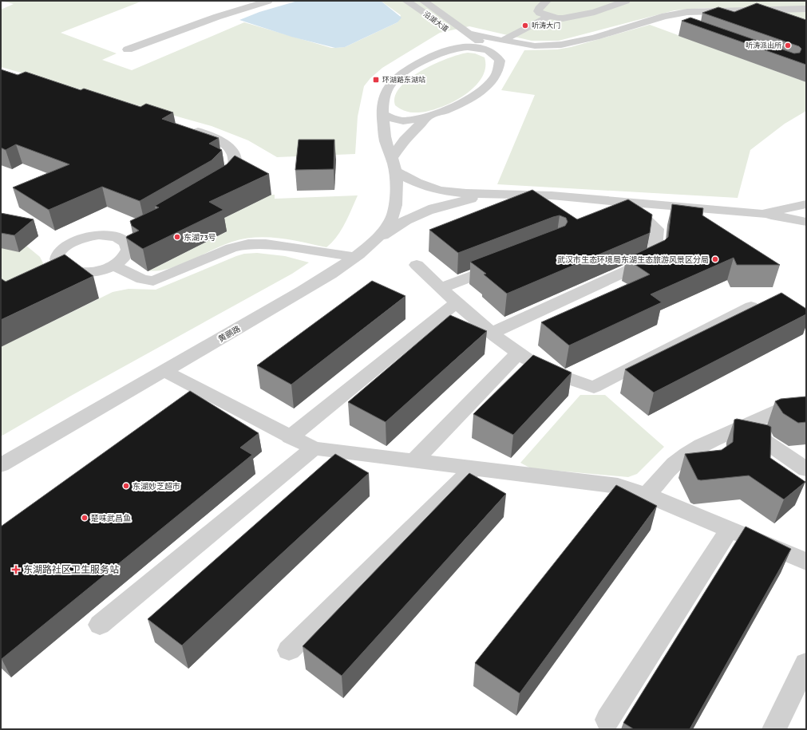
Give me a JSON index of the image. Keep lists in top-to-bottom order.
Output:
{
  "streets": {
    "street": ["沿湖大道", "黄鹂路"]
  },
  "crossings": [
    ["沿湖大道", "黄鹂路"]
  ],
  "places": {
    "other": [
      "听涛大门",
      "听涛派出所",
      "东湖73号",
      "武汉市生态环境局东湖生态旅游风景区分局",
      "东湖妙芝超市",
      "楚味武昌鱼"
    ],
    "transit": ["环湖路东湖站"],
    "health": ["东湖路社区卫生服务站"]
  }
}
